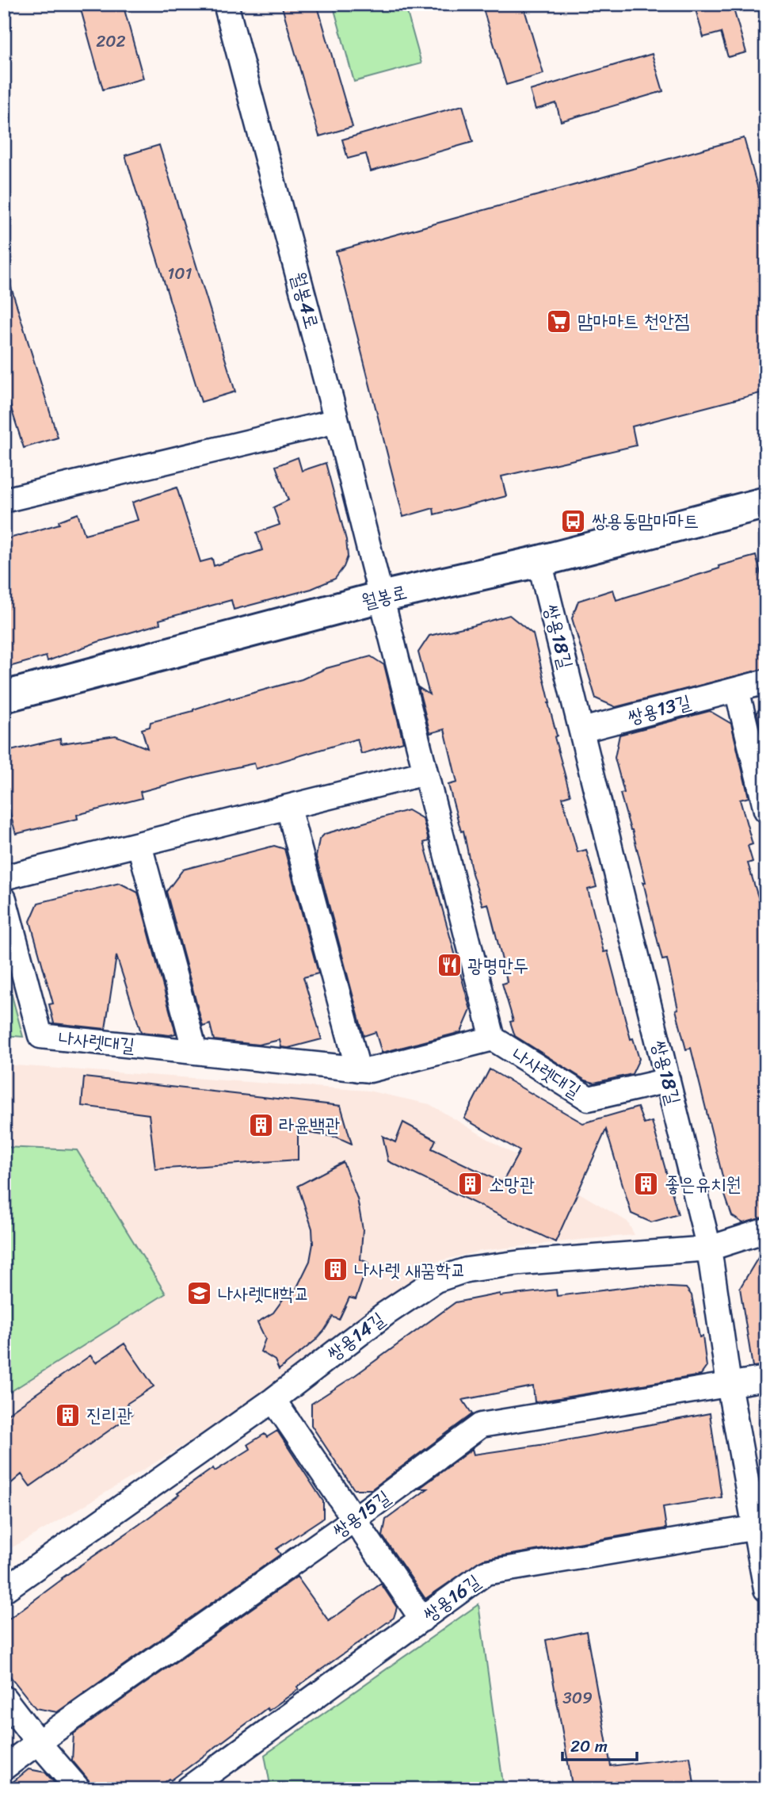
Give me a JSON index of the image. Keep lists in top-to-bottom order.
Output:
{
  "streets": {
    "street": [
      "월봉4로",
      "월봉로",
      "쌍용18길",
      "쌍용13길",
      "나사렛대길",
      "쌍용14길",
      "쌍용15길",
      "쌍용16길"
    ]
  },
  "crossings": [
    ["월봉4로", "월봉로"],
    ["월봉4로", "나사렛대길"],
    ["월봉로", "쌍용18길"],
    ["월봉로", "나사렛대길"],
    ["쌍용18길", "쌍용13길"],
    ["쌍용18길", "나사렛대길"],
    ["쌍용18길", "쌍용14길"],
    ["쌍용18길", "쌍용15길"],
    ["쌍용18길", "쌍용16길"]
  ],
  "places": {
    "supermarket": ["맘마마트 천안점"],
    "bus stop": ["쌍용동맘마마트"],
    "restaurant": ["광명만두"],
    "building": [
      "라윤백관",
      "소망관",
      "좋은유치원",
      "나사렛 새꿈학교",
      "진리관"
    ],
    "school or university": ["나사렛대학교"]
  },
  "house_numbers": ["202", "101", "309"],
  "scale_bar": "20 m"
}
